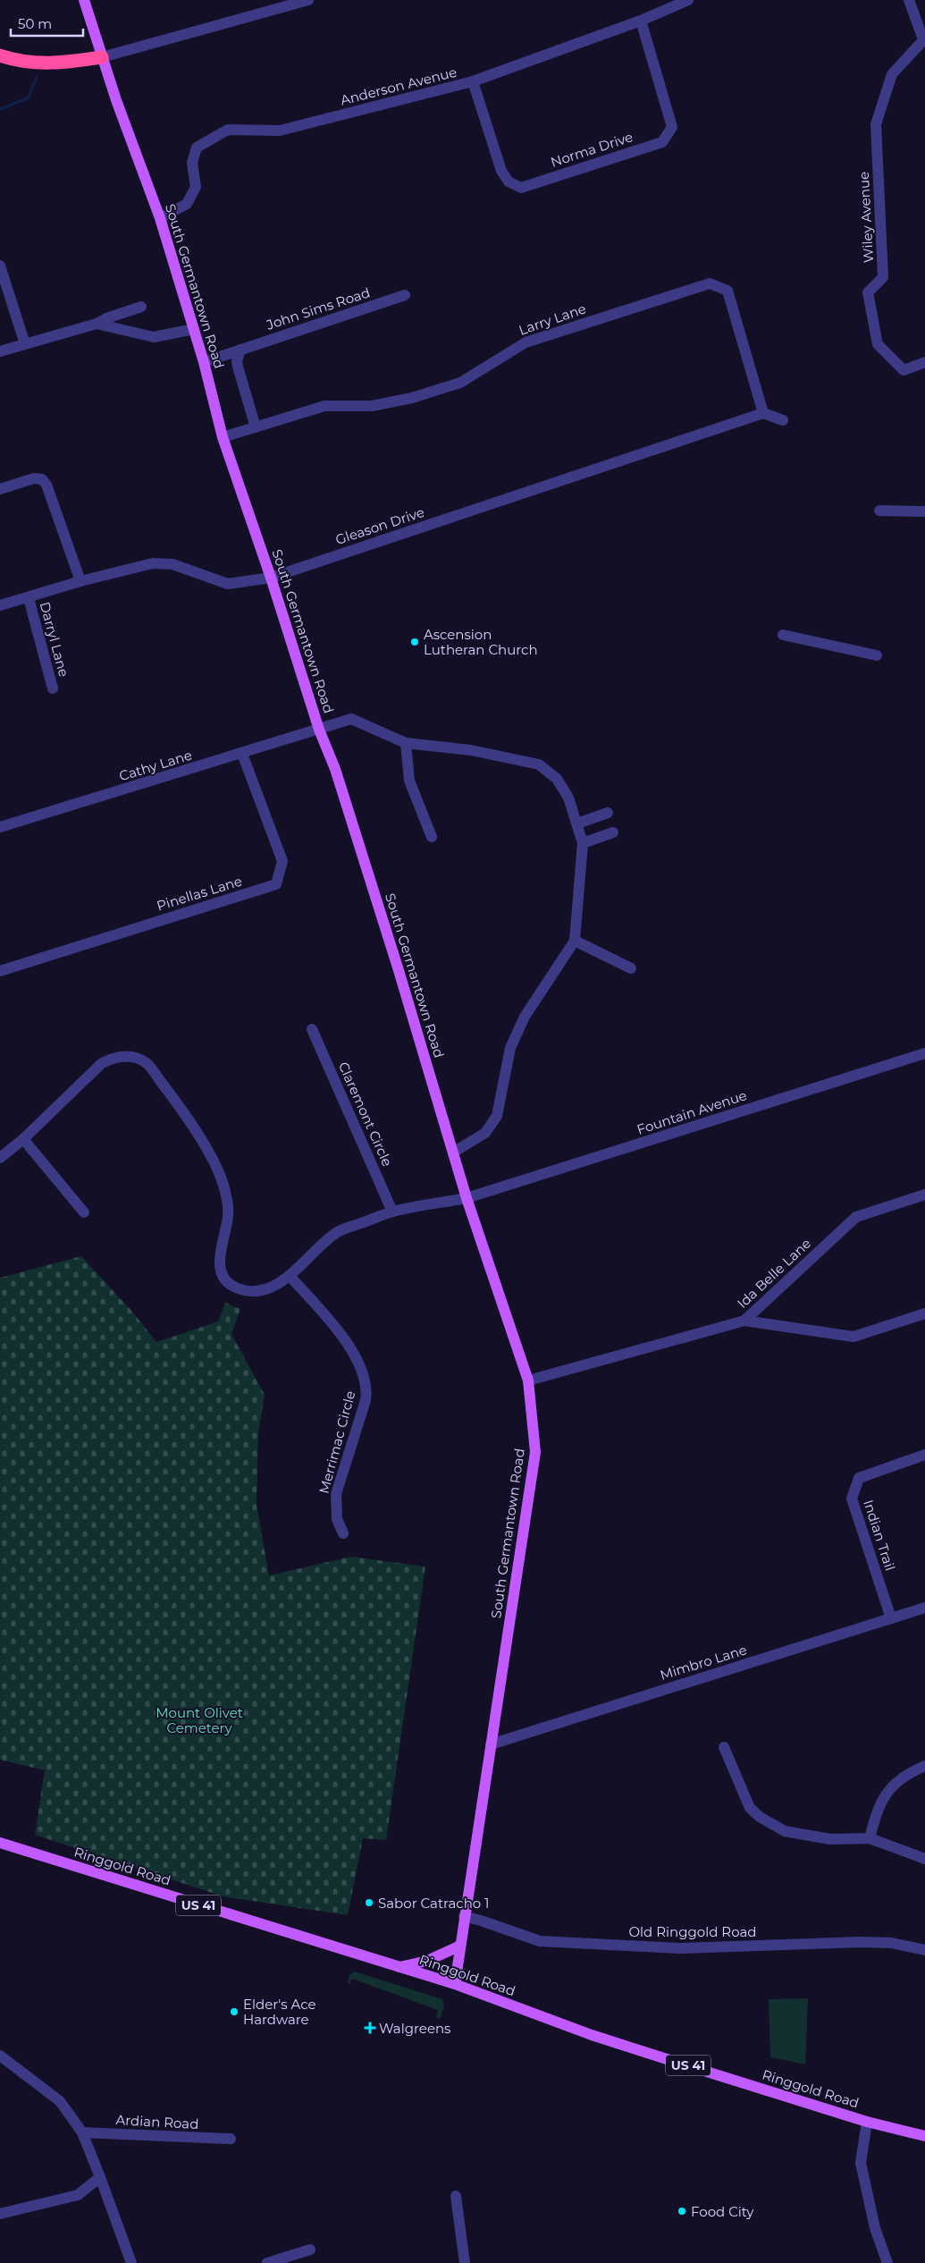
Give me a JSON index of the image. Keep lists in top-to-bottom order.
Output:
{
  "streets": {
    "main road": ["South Germantown Road", "Ringgold Road", "US 41"],
    "street": [
      "Anderson Avenue",
      "Norma Drive",
      "Wiley Avenue",
      "John Sims Road",
      "Larry Lane",
      "Gleason Drive",
      "Darryl Lane",
      "Cathy Lane",
      "Pinellas Lane",
      "Fountain Avenue",
      "Claremont Circle",
      "Ida Belle Lane",
      "Merrimac Circle",
      "Indian Trail",
      "Mimbro Lane",
      "Old Ringgold Road",
      "Ardian Road"
    ]
  },
  "crossings": [
    ["Anderson Avenue", "Norma Drive"],
    ["Anderson Avenue", "South Germantown Road"],
    ["South Germantown Road", "John Sims Road"],
    ["South Germantown Road", "Larry Lane"],
    ["South Germantown Road", "Gleason Drive"],
    ["South Germantown Road", "Cathy Lane"],
    ["South Germantown Road", "Fountain Avenue"],
    ["South Germantown Road", "Ida Belle Lane"],
    ["South Germantown Road", "Mimbro Lane"],
    ["South Germantown Road", "Ringgold Road"],
    ["South Germantown Road", "Old Ringgold Road"],
    ["Larry Lane", "Gleason Drive"],
    ["Gleason Drive", "Darryl Lane"],
    ["Cathy Lane", "Pinellas Lane"],
    ["Fountain Avenue", "Claremont Circle"],
    ["Fountain Avenue", "Merrimac Circle"],
    ["Indian Trail", "Mimbro Lane"]
  ],
  "parks": ["Mount Olivet Cemetery"],
  "places": {
    "other": [
      "Ascension Lutheran Church",
      "Sabor Catracho 1",
      "Elder's Ace Hardware",
      "Food City"
    ],
    "health": ["Walgreens"]
  },
  "scale_bar": "50 m"
}
